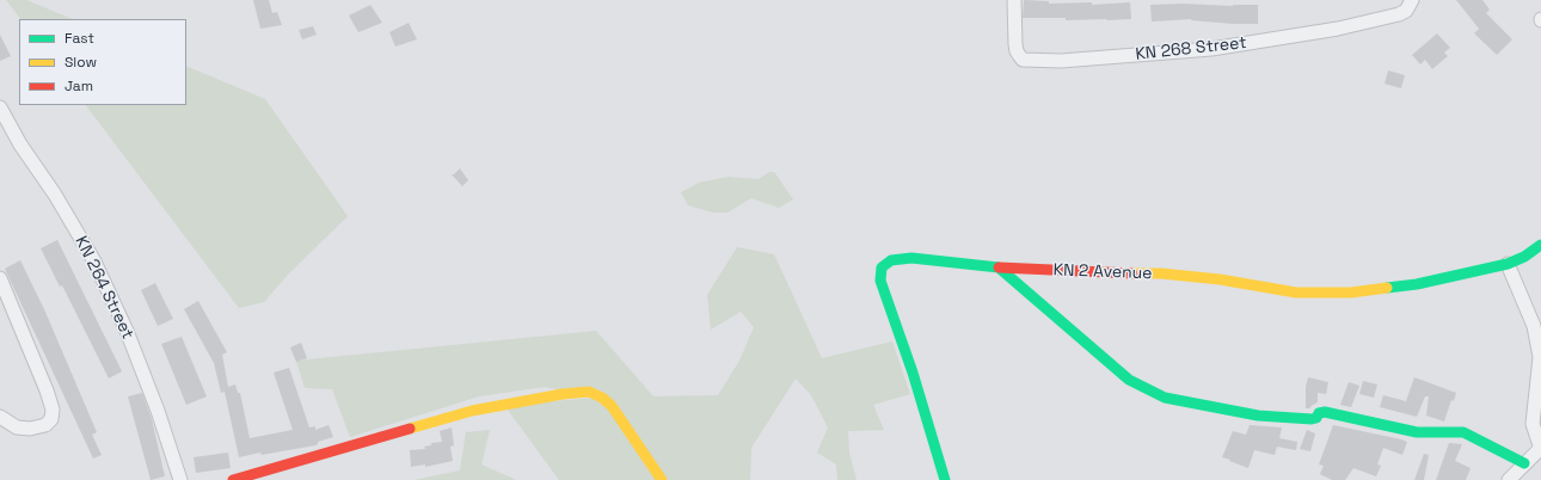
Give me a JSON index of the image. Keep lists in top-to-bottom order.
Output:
{
  "streets": {
    "street": ["KN 268 Street", "KN 2 Avenue", "KN 264 Street"]
  },
  "legend": ["Fast", "Slow", "Jam"]
}
